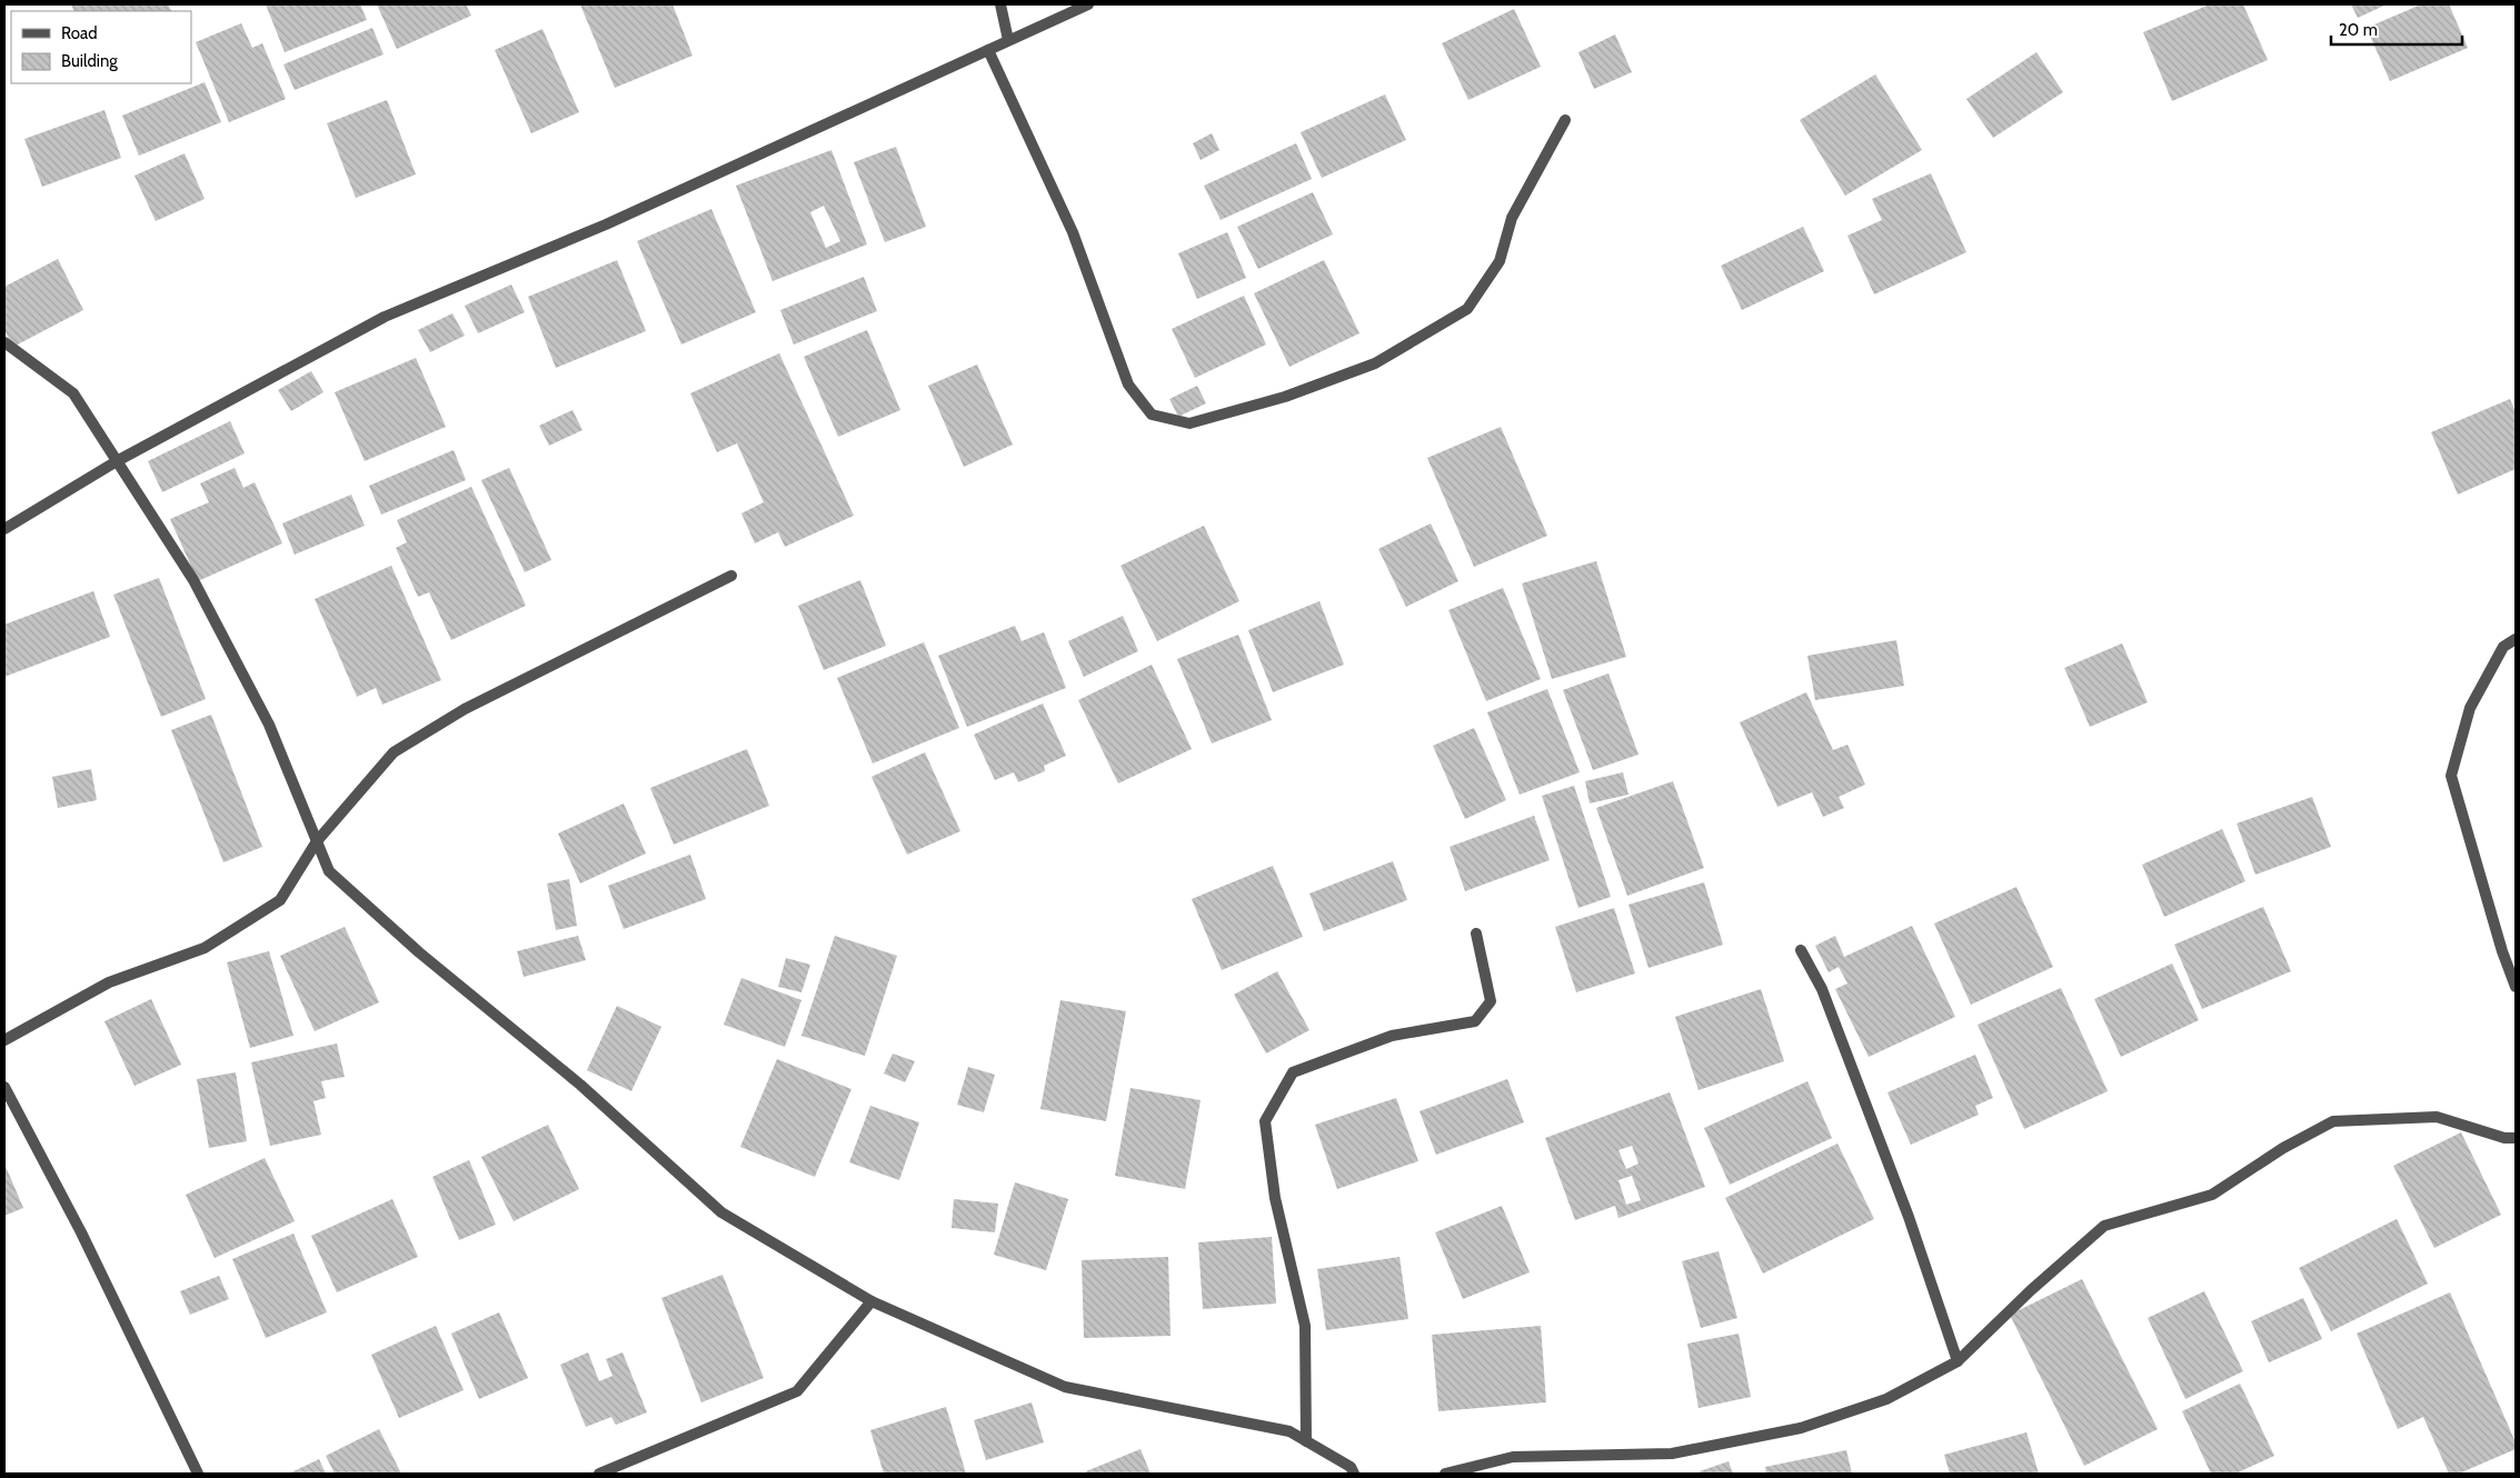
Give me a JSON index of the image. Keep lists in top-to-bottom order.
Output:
{
  "legend": ["Road", "Building"],
  "scale_bar": "20 m"
}
